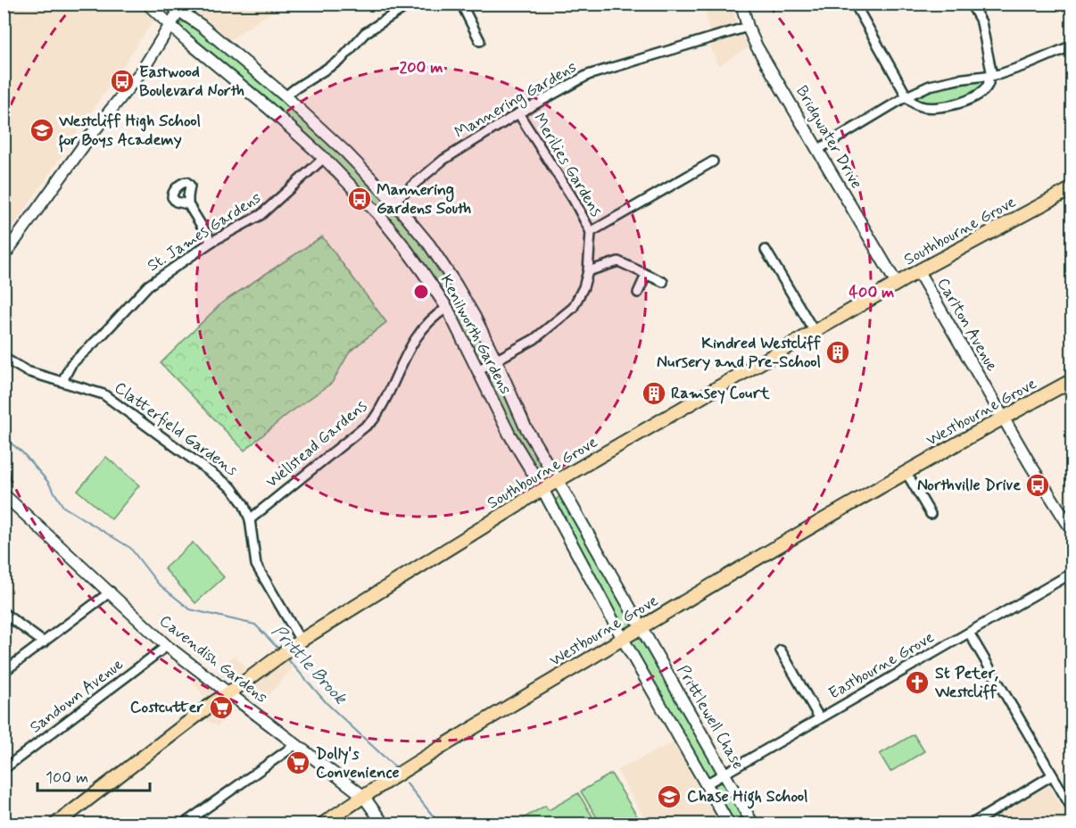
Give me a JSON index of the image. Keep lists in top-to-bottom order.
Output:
{
  "streets": {
    "main road": ["Southbourne Grove", "Westbourne Grove"],
    "street": [
      "Mannering Gardens",
      "Bridgwater Drive",
      "Merilies Gardens",
      "St. James Gardens",
      "Carlton Avenue",
      "Kenilworth Gardens",
      "Clatterfield Gardens",
      "Wellstead Gardens",
      "Cavendish Gardens",
      "Eastbourne Grove",
      "Sandown Avenue",
      "Prittlewell Chase"
    ]
  },
  "crossings": [
    ["Mannering Gardens", "Bridgwater Drive"],
    ["Mannering Gardens", "Merilies Gardens"],
    ["Mannering Gardens", "Kenilworth Gardens"],
    ["Bridgwater Drive", "Southbourne Grove"],
    ["Merilies Gardens", "Kenilworth Gardens"],
    ["Southbourne Grove", "Carlton Avenue"],
    ["Southbourne Grove", "Kenilworth Gardens"],
    ["Southbourne Grove", "Clatterfield Gardens"],
    ["Southbourne Grove", "Cavendish Gardens"],
    ["St. James Gardens", "Kenilworth Gardens"],
    ["St. James Gardens", "Clatterfield Gardens"],
    ["Carlton Avenue", "Westbourne Grove"],
    ["Kenilworth Gardens", "Westbourne Grove"],
    ["Kenilworth Gardens", "Wellstead Gardens"],
    ["Kenilworth Gardens", "Prittlewell Chase"],
    ["Westbourne Grove", "Cavendish Gardens"],
    ["Westbourne Grove", "Prittlewell Chase"],
    ["Clatterfield Gardens", "Wellstead Gardens"],
    ["Cavendish Gardens", "Sandown Avenue"],
    ["Eastbourne Grove", "Prittlewell Chase"]
  ],
  "water": ["Prittle Brook"],
  "places": {
    "bus stop": ["Eastwood Boulevard North", "Mannering Gardens South", "Northville Drive"],
    "school or university": ["Westcliff High School for Boys Academy", "Chase High School"],
    "building": ["Kindred Westcliff Nursery and Pre-School", "Ramsey Court"],
    "church": ["St Peter, Westcliff"],
    "supermarket": ["Costcutter", "Dolly's Convenience"]
  },
  "scale_bar": "100 m",
  "rings": ["200 m", "400 m"]
}
